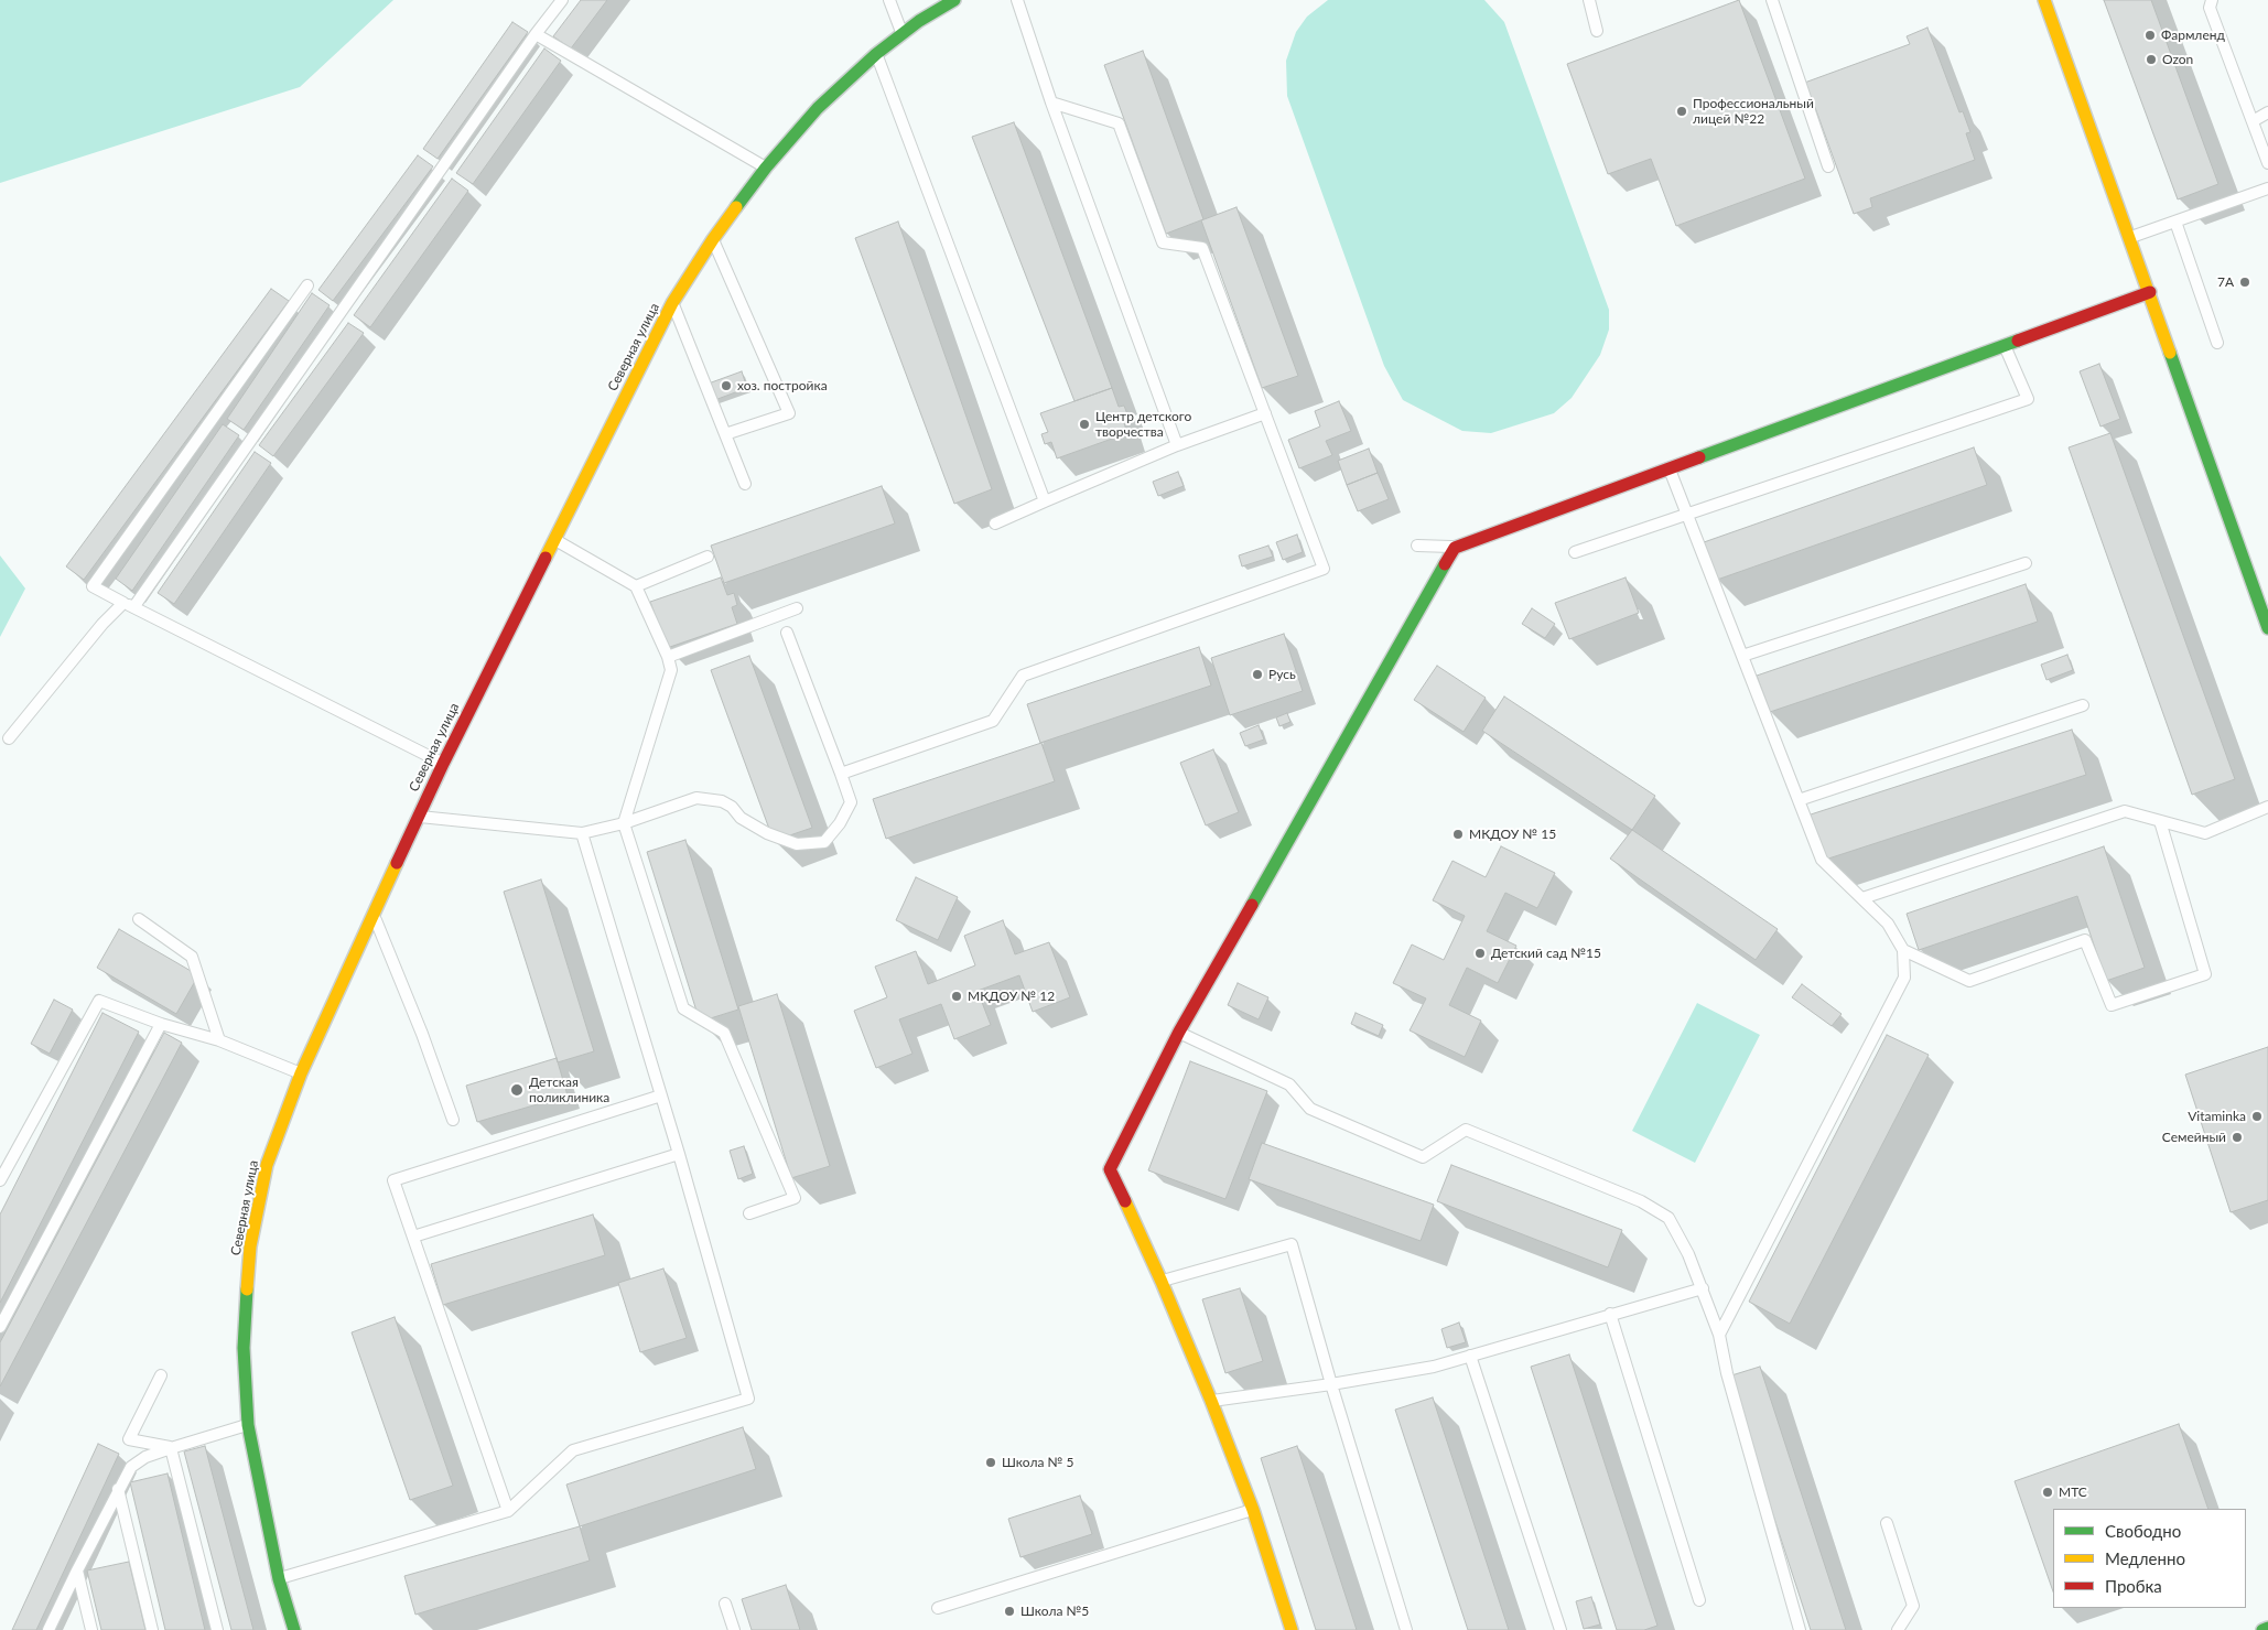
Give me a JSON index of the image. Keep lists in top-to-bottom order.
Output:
{
  "streets": {
    "street": ["Северная улица"]
  },
  "places": [
    "Фармленд",
    "Ozon",
    "Профессиональный лицей №22",
    "7А",
    "хоз. постройка",
    "Центр детского творчества",
    "Русь",
    "МКДОУ № 15",
    "Детский сад №15",
    "МКДОУ № 12",
    "Детская поликлиника",
    "Vitaminka",
    "Семейный",
    "Школа № 5",
    "МТС",
    "Школа №5"
  ],
  "legend": ["Свободно", "Медленно", "Пробка"]
}
